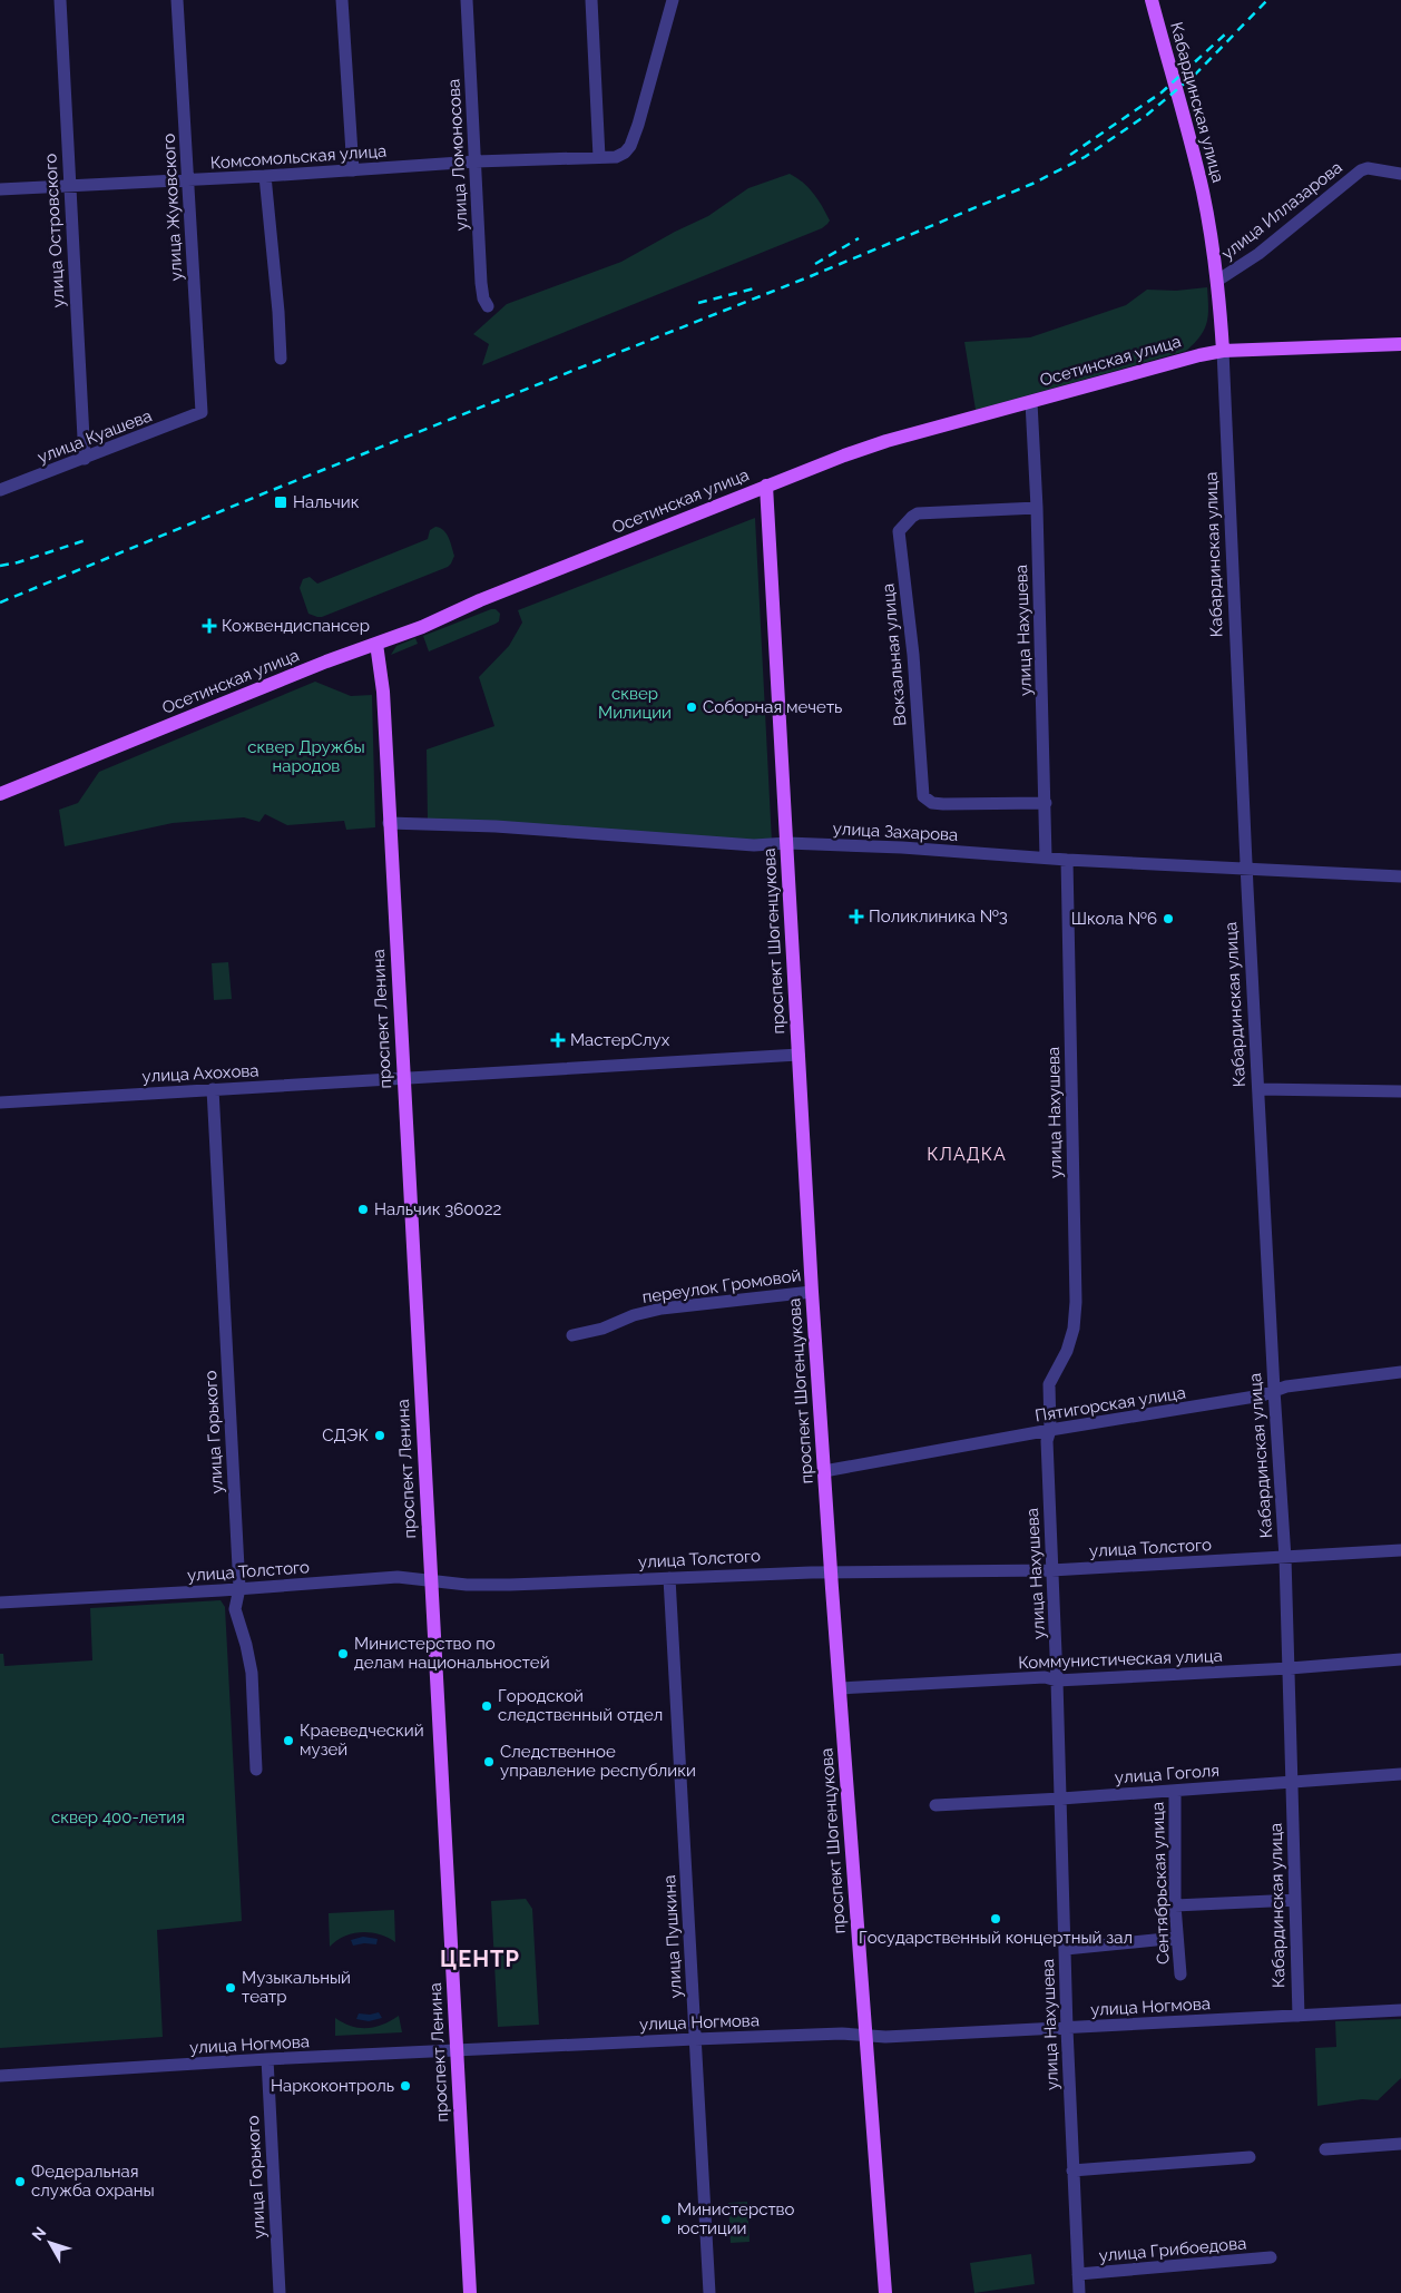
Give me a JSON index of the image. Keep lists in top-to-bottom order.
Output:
{
  "streets": {
    "main road": [
      "Кабардинская улица",
      "Осетинская улица",
      "проспект Шогенцукова",
      "проспект Ленина"
    ],
    "street": [
      "улица Ломоносова",
      "Комсомольская улица",
      "улица Жуковского",
      "улица Иллазарова",
      "улица Островского",
      "улица Куашева",
      "улица Нахушева",
      "Вокзальная улица",
      "улица Захарова",
      "улица Ахохова",
      "переулок Громовой",
      "Пятигорская улица",
      "улица Горького",
      "улица Толстого",
      "Коммунистическая улица",
      "улица Гоголя",
      "Сентябрьская улица",
      "улица Пушкина",
      "улица Ногмова",
      "улица Грибоедова"
    ]
  },
  "crossings": [
    ["Кабардинская улица", "улица Иллазарова"],
    ["Кабардинская улица", "Осетинская улица"],
    ["Кабардинская улица", "улица Захарова"],
    ["Кабардинская улица", "Пятигорская улица"],
    ["Кабардинская улица", "улица Толстого"],
    ["Кабардинская улица", "Коммунистическая улица"],
    ["Кабардинская улица", "улица Гоголя"],
    ["Кабардинская улица", "улица Ногмова"],
    ["улица Ломоносова", "Комсомольская улица"],
    ["Комсомольская улица", "улица Жуковского"],
    ["Комсомольская улица", "улица Островского"],
    ["улица Жуковского", "улица Куашева"],
    ["улица Островского", "улица Куашева"],
    ["Осетинская улица", "улица Нахушева"],
    ["Осетинская улица", "проспект Шогенцукова"],
    ["Осетинская улица", "проспект Ленина"],
    ["улица Нахушева", "Вокзальная улица"],
    ["улица Нахушева", "улица Захарова"],
    ["улица Нахушева", "Пятигорская улица"],
    ["улица Нахушева", "улица Толстого"],
    ["улица Нахушева", "Коммунистическая улица"],
    ["улица Нахушева", "улица Гоголя"],
    ["улица Нахушева", "улица Ногмова"],
    ["улица Нахушева", "улица Грибоедова"],
    ["улица Захарова", "проспект Шогенцукова"],
    ["улица Захарова", "проспект Ленина"],
    ["проспект Шогенцукова", "улица Ахохова"],
    ["проспект Шогенцукова", "переулок Громовой"],
    ["проспект Шогенцукова", "Пятигорская улица"],
    ["проспект Шогенцукова", "улица Толстого"],
    ["проспект Шогенцукова", "Коммунистическая улица"],
    ["проспект Шогенцукова", "улица Ногмова"],
    ["проспект Ленина", "улица Ахохова"],
    ["проспект Ленина", "улица Толстого"],
    ["проспект Ленина", "улица Ногмова"],
    ["улица Ахохова", "улица Горького"],
    ["улица Горького", "улица Толстого"],
    ["улица Горького", "улица Ногмова"],
    ["улица Толстого", "улица Пушкина"],
    ["улица Гоголя", "Сентябрьская улица"],
    ["улица Пушкина", "улица Ногмова"]
  ],
  "districts": ["КЛАДКА", "ЦЕНТР"],
  "parks": ["сквер Милиции", "сквер Дружбы народов", "сквер 400-летия"],
  "places": {
    "transit": ["Нальчик"],
    "health": ["Кожвендиспансер", "Поликлиника №3", "МастерСлух"],
    "other": [
      "Соборная мечеть",
      "Школа №6",
      "Нальчик 360022",
      "СДЭК",
      "Министерство по делам национальностей",
      "Городской следственный отдел",
      "Краеведческий музей",
      "Следственное управление республики",
      "Государственный концертный зал",
      "Музыкальный театр",
      "Наркоконтроль",
      "Федеральная служба охраны",
      "Министерство юстиции"
    ]
  },
  "north": "top left"
}
